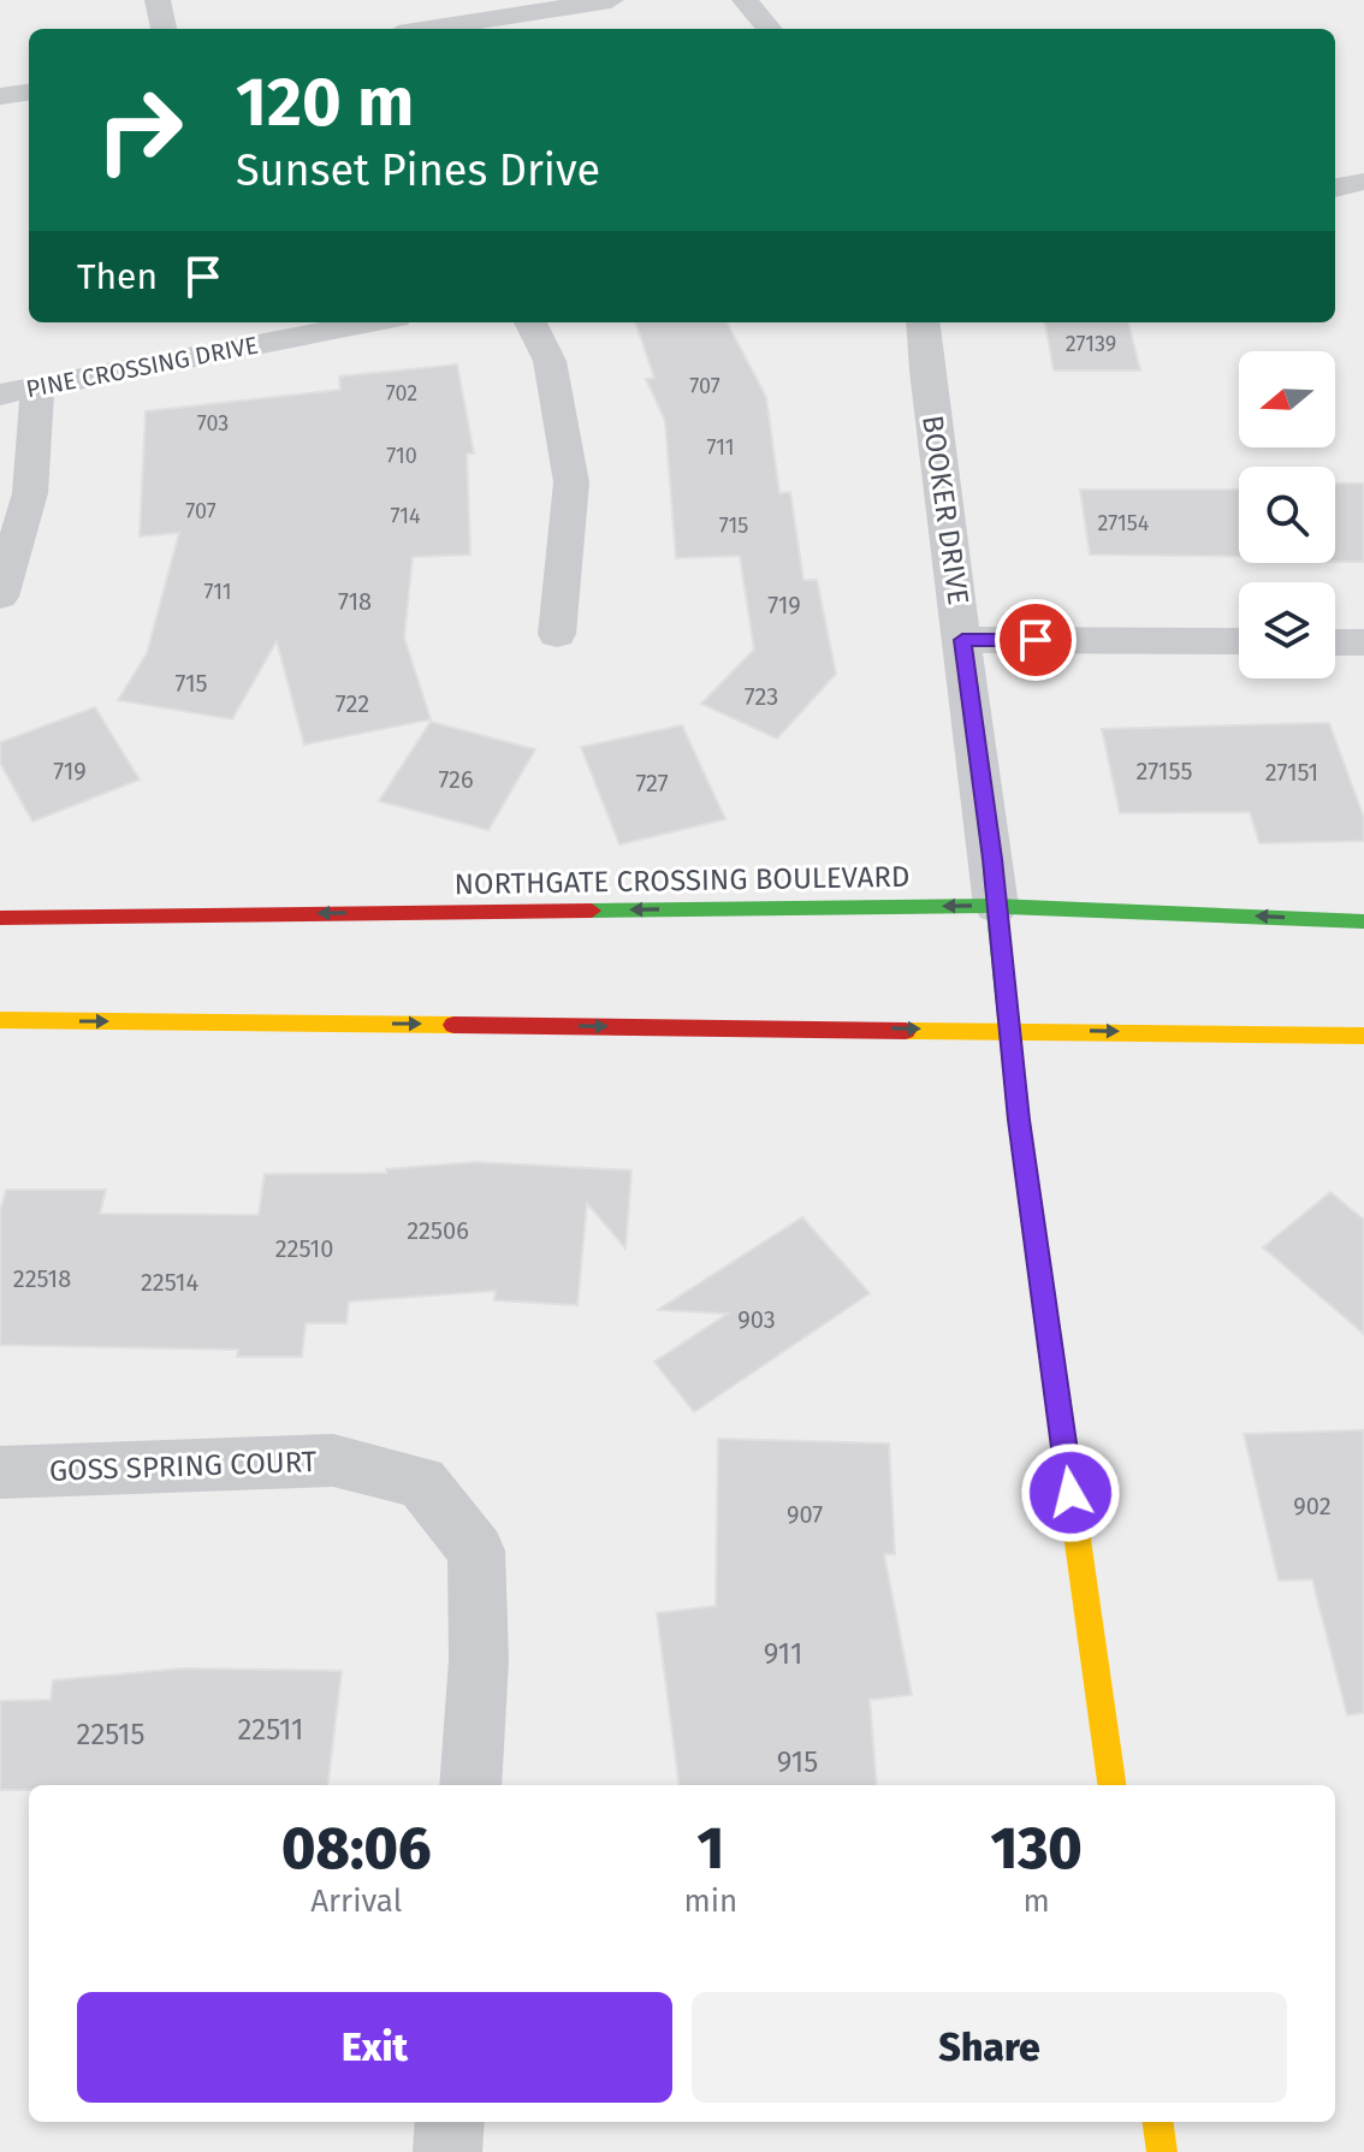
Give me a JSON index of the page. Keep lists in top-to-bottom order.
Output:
{
  "streets": {
    "main road": ["BOOKER DRIVE", "NORTHGATE CROSSING BOULEVARD"],
    "street": ["PINE CROSSING DRIVE", "GOSS SPRING COURT"]
  },
  "crossings": [
    ["BOOKER DRIVE", "NORTHGATE CROSSING BOULEVARD"]
  ],
  "house_numbers": [
    "27139",
    "707",
    "702",
    "703",
    "711",
    "710",
    "707",
    "714",
    "27154",
    "715",
    "711",
    "718",
    "719",
    "715",
    "723",
    "722",
    "719",
    "27155",
    "27151",
    "726",
    "727",
    "22506",
    "22510",
    "22518",
    "22514",
    "903",
    "902",
    "907",
    "911",
    "22511",
    "22515",
    "915"
  ],
  "north": "left",
  "page": {
    "turn": ["120 m", "Sunset Pines Drive"],
    "then": "Then",
    "eta": [
      "08:06",
      "Arrival",
      "1",
      "min",
      "130",
      "m"
    ],
    "buttons": ["Exit", "Share"]
  }
}
